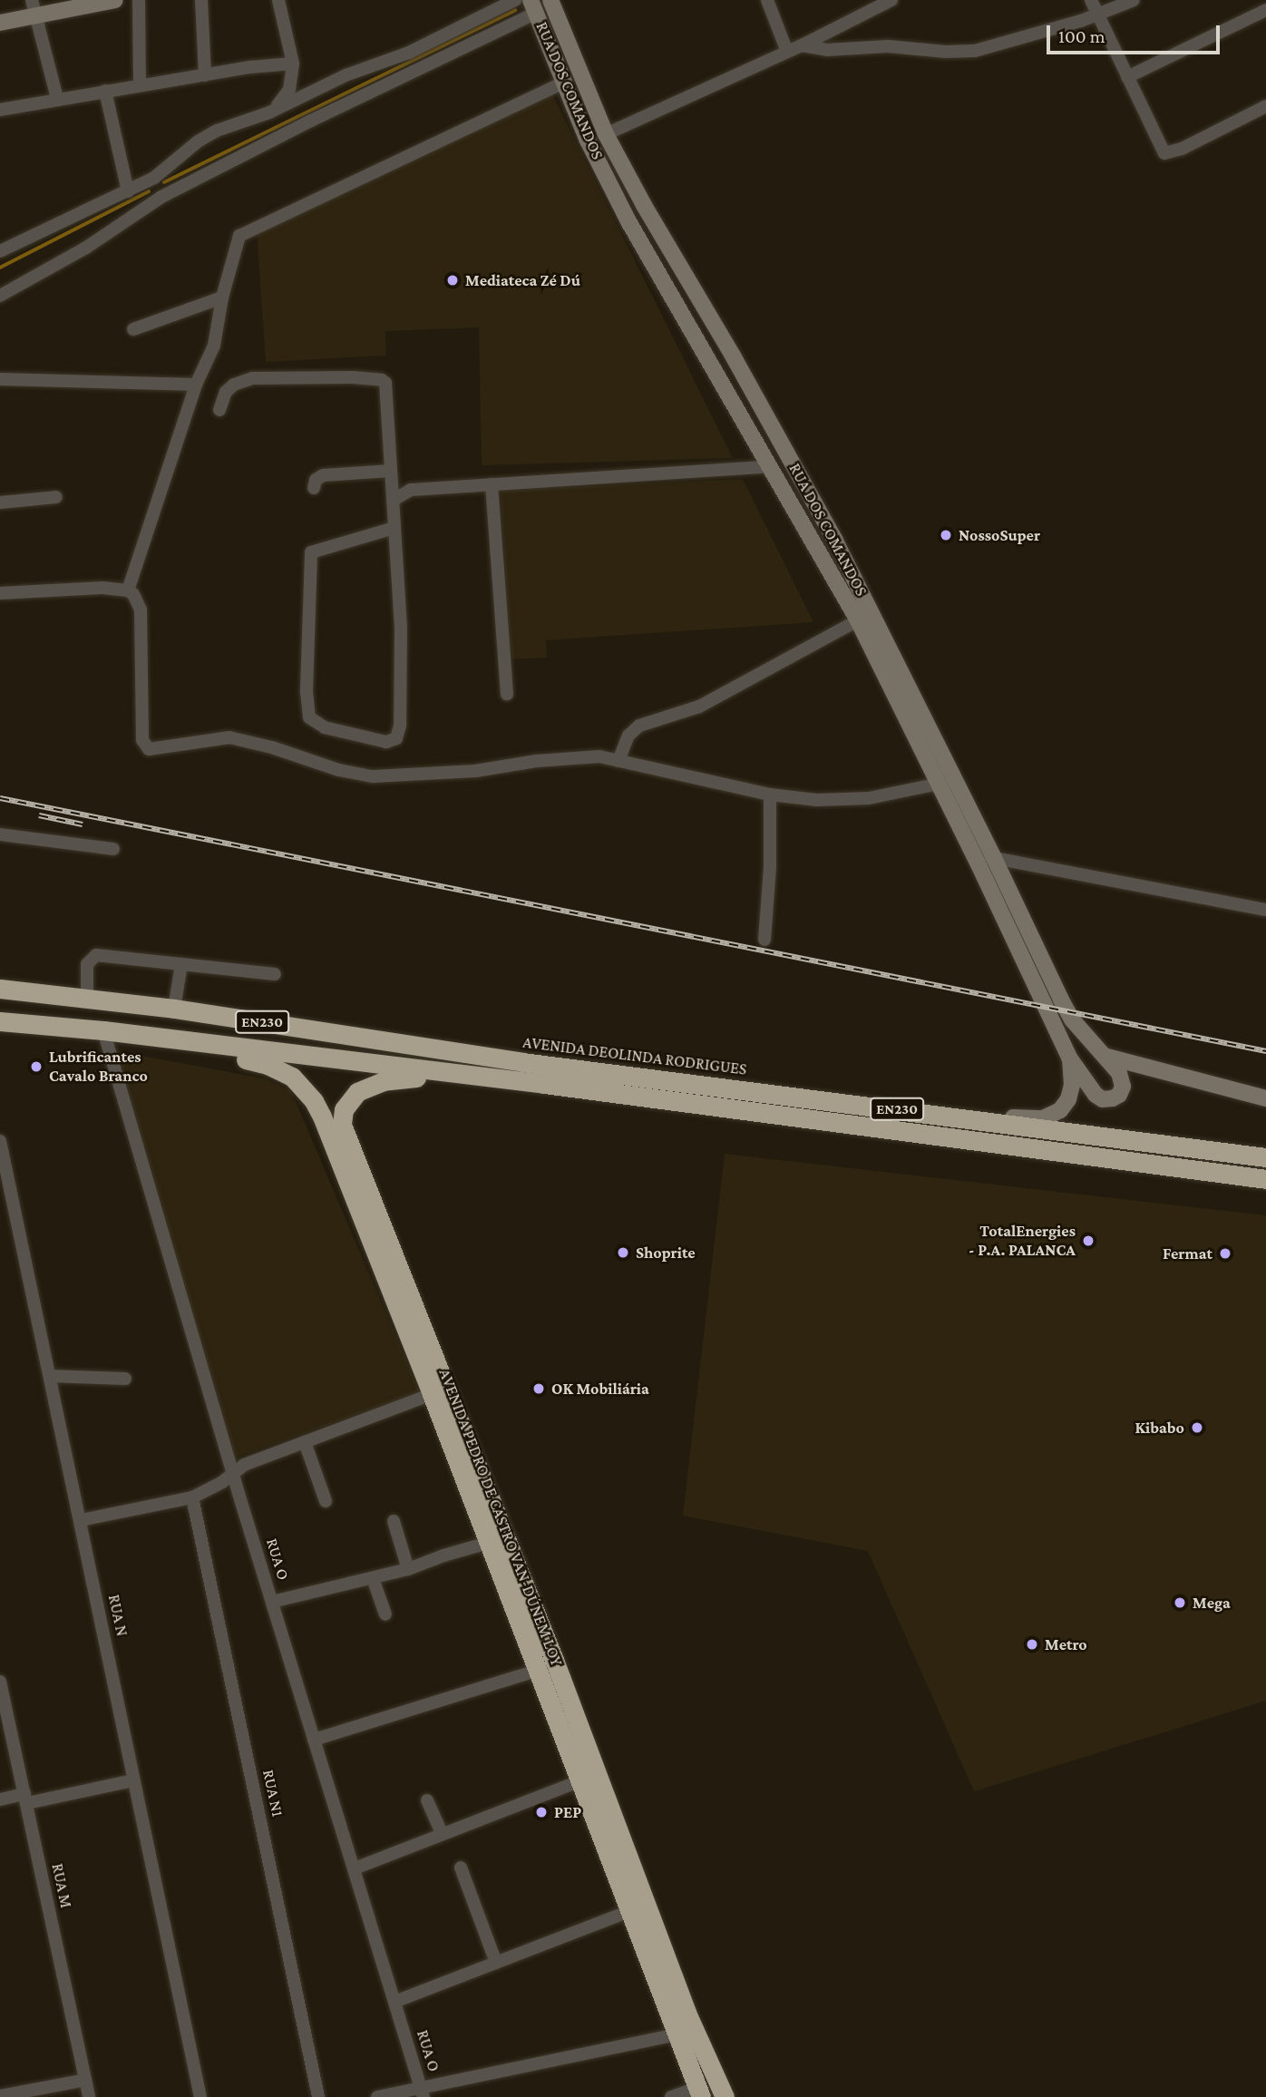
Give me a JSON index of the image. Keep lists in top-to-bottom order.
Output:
{
  "streets": {
    "highway": ["EN230", "AVENIDA DEOLINDA RODRIGUES", "AVENIDA PEDRO DE CASTRO VAN-DÚNEM LOY"],
    "main road": ["RUA DOS COMANDOS"],
    "street": [
      "RUA O",
      "RUA N",
      "RUA N1",
      "RUA M"
    ]
  },
  "crossings": [
    ["EN230", "AVENIDA PEDRO DE CASTRO VAN-DÚNEM LOY"],
    ["EN230", "RUA O"]
  ],
  "places": [
    "Mediateca Zé Dú",
    "NossoSuper",
    "Lubrificantes Cavalo Branco",
    "TotalEnergies - P.A. PALANCA",
    "Shoprite",
    "Fermat",
    "OK Mobiliária",
    "Kibabo",
    "Mega",
    "Metro",
    "PEP"
  ],
  "scale_bar": "100 m"
}
